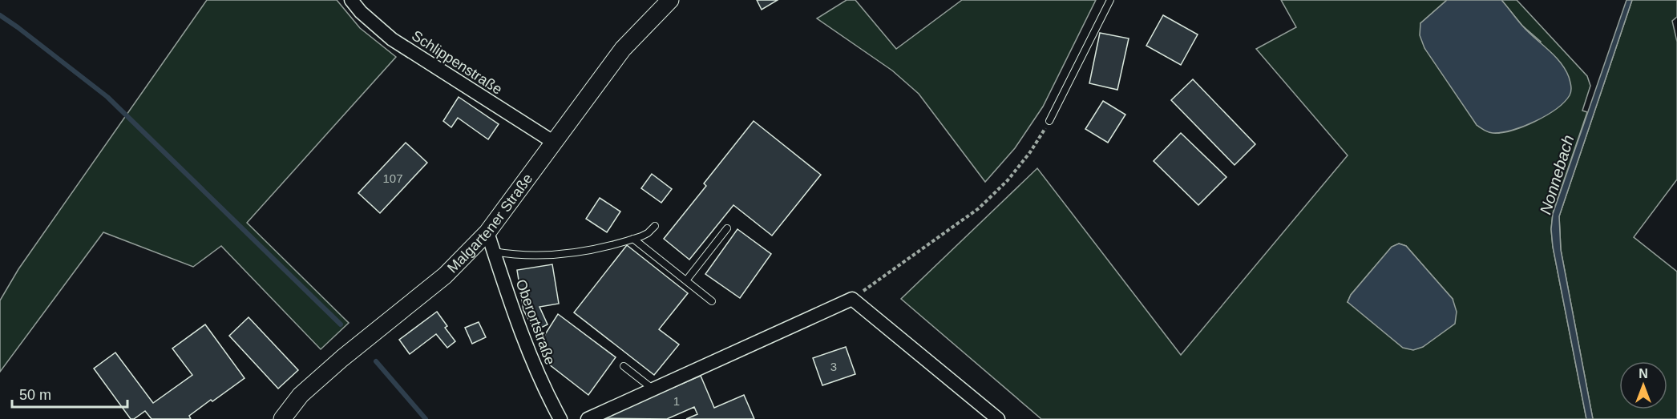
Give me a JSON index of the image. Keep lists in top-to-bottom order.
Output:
{
  "streets": {
    "street": ["Schlippenstraße", "Malgartener Straße", "Oberortstraße"]
  },
  "crossings": [
    ["Schlippenstraße", "Malgartener Straße"],
    ["Malgartener Straße", "Oberortstraße"]
  ],
  "water": ["Nonnebach"],
  "house_numbers": ["107", "3", "1"],
  "scale_bar": "50 m",
  "north": "top"
}
